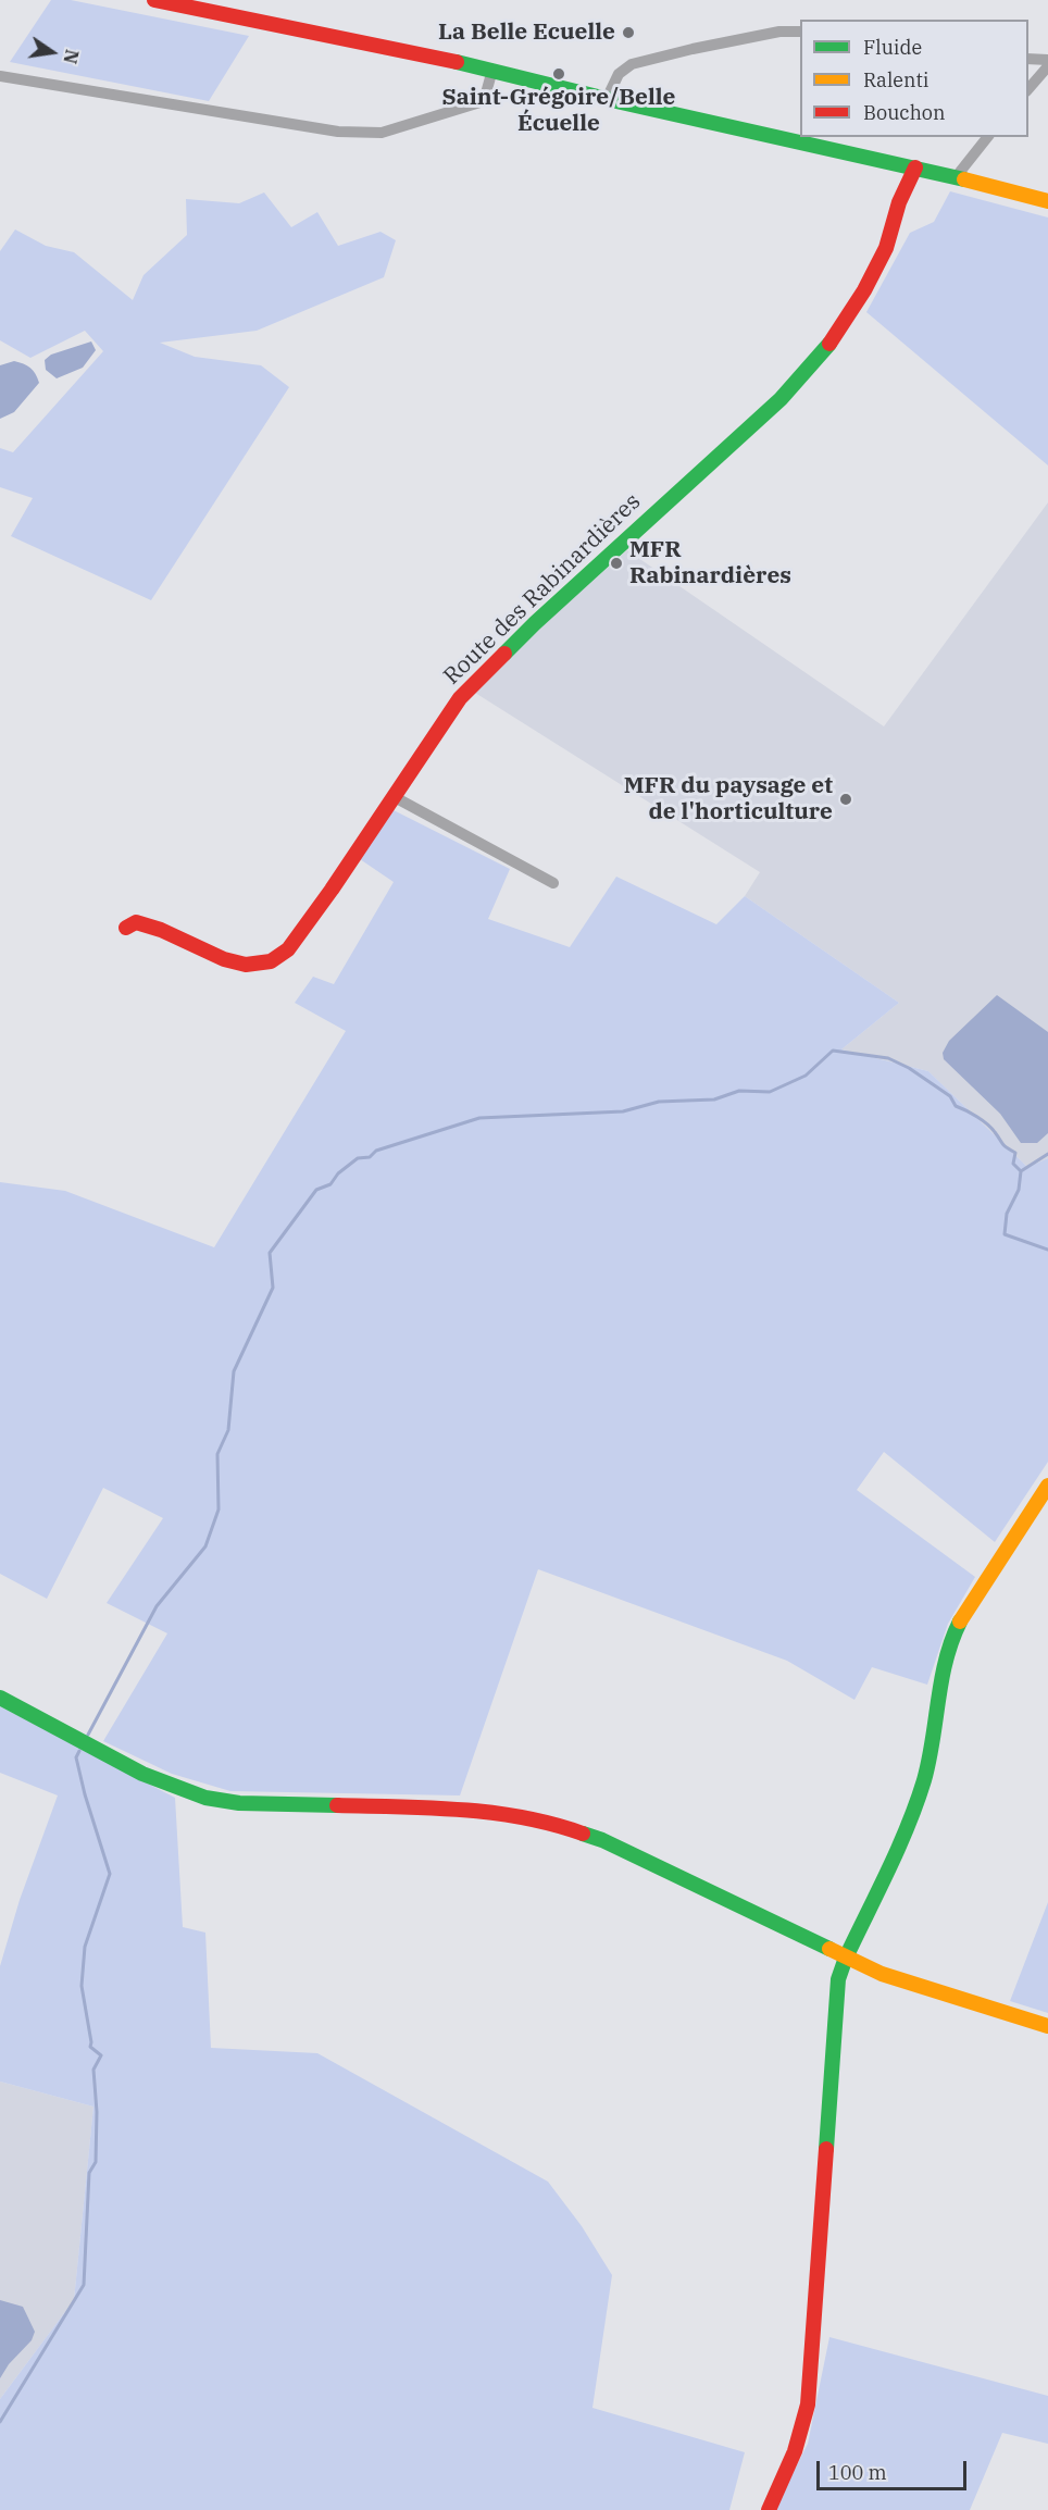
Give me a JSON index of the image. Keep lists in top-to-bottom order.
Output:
{
  "streets": {
    "street": ["Route des Rabinardières"]
  },
  "places": [
    "La Belle Ecuelle",
    "Saint-Grégoire/Belle Écuelle",
    "MFR Rabinardières",
    "MFR du paysage et de l'horticulture"
  ],
  "legend": ["Fluide", "Ralenti", "Bouchon"],
  "scale_bar": "100 m",
  "north": "right"
}
